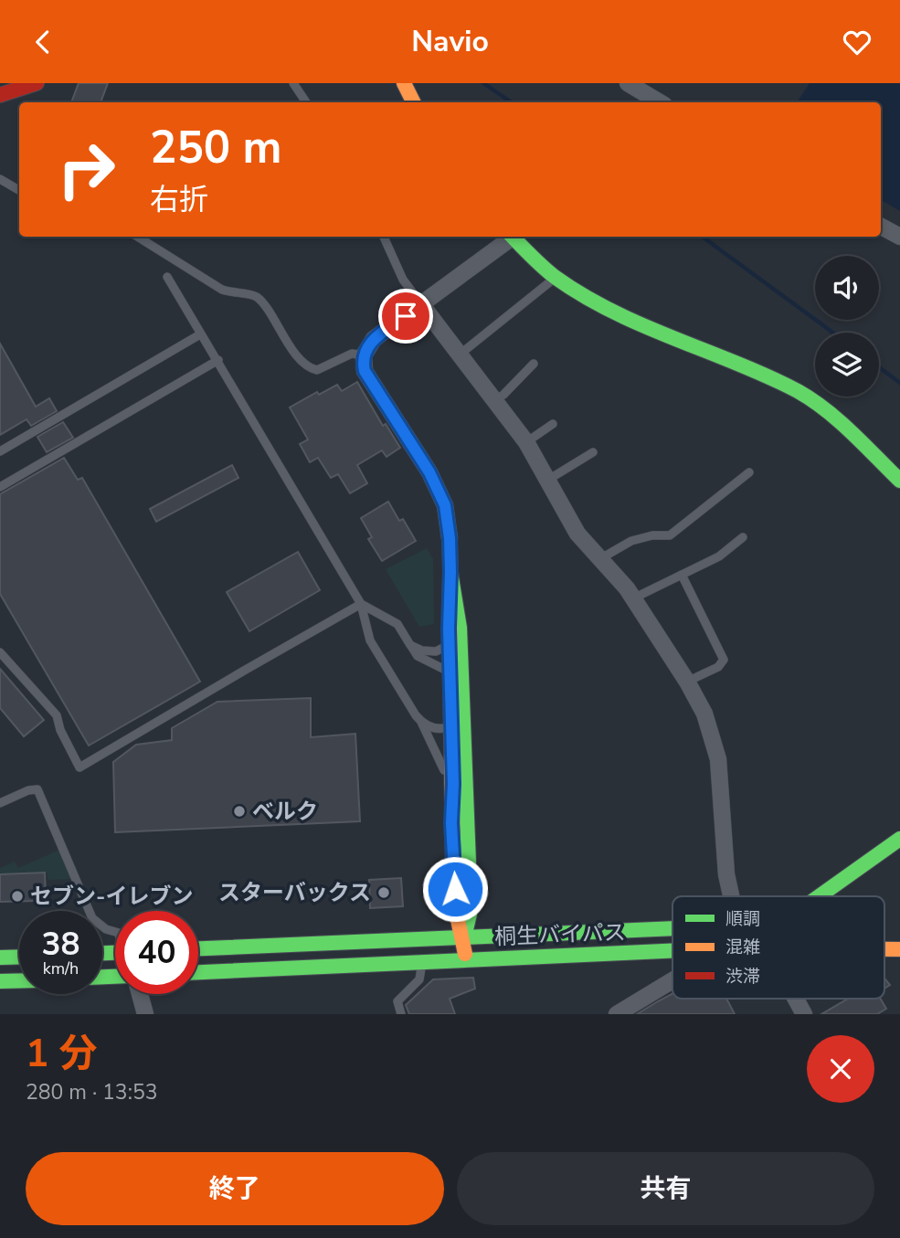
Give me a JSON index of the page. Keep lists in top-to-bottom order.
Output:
{
  "streets": {
    "main road": ["桐生バイパス"]
  },
  "places": ["ベルク", "スターバックス", "セブン-イレブン"],
  "legend": ["順調", "混雑", "渋滞"],
  "page": {
    "header": "Navio",
    "turn": ["250 m", "右折"],
    "speed": "38 km/h",
    "limit": "40",
    "heading": ["1 分", "280 m · 13:53"],
    "buttons": ["終了", "共有"]
  }
}
